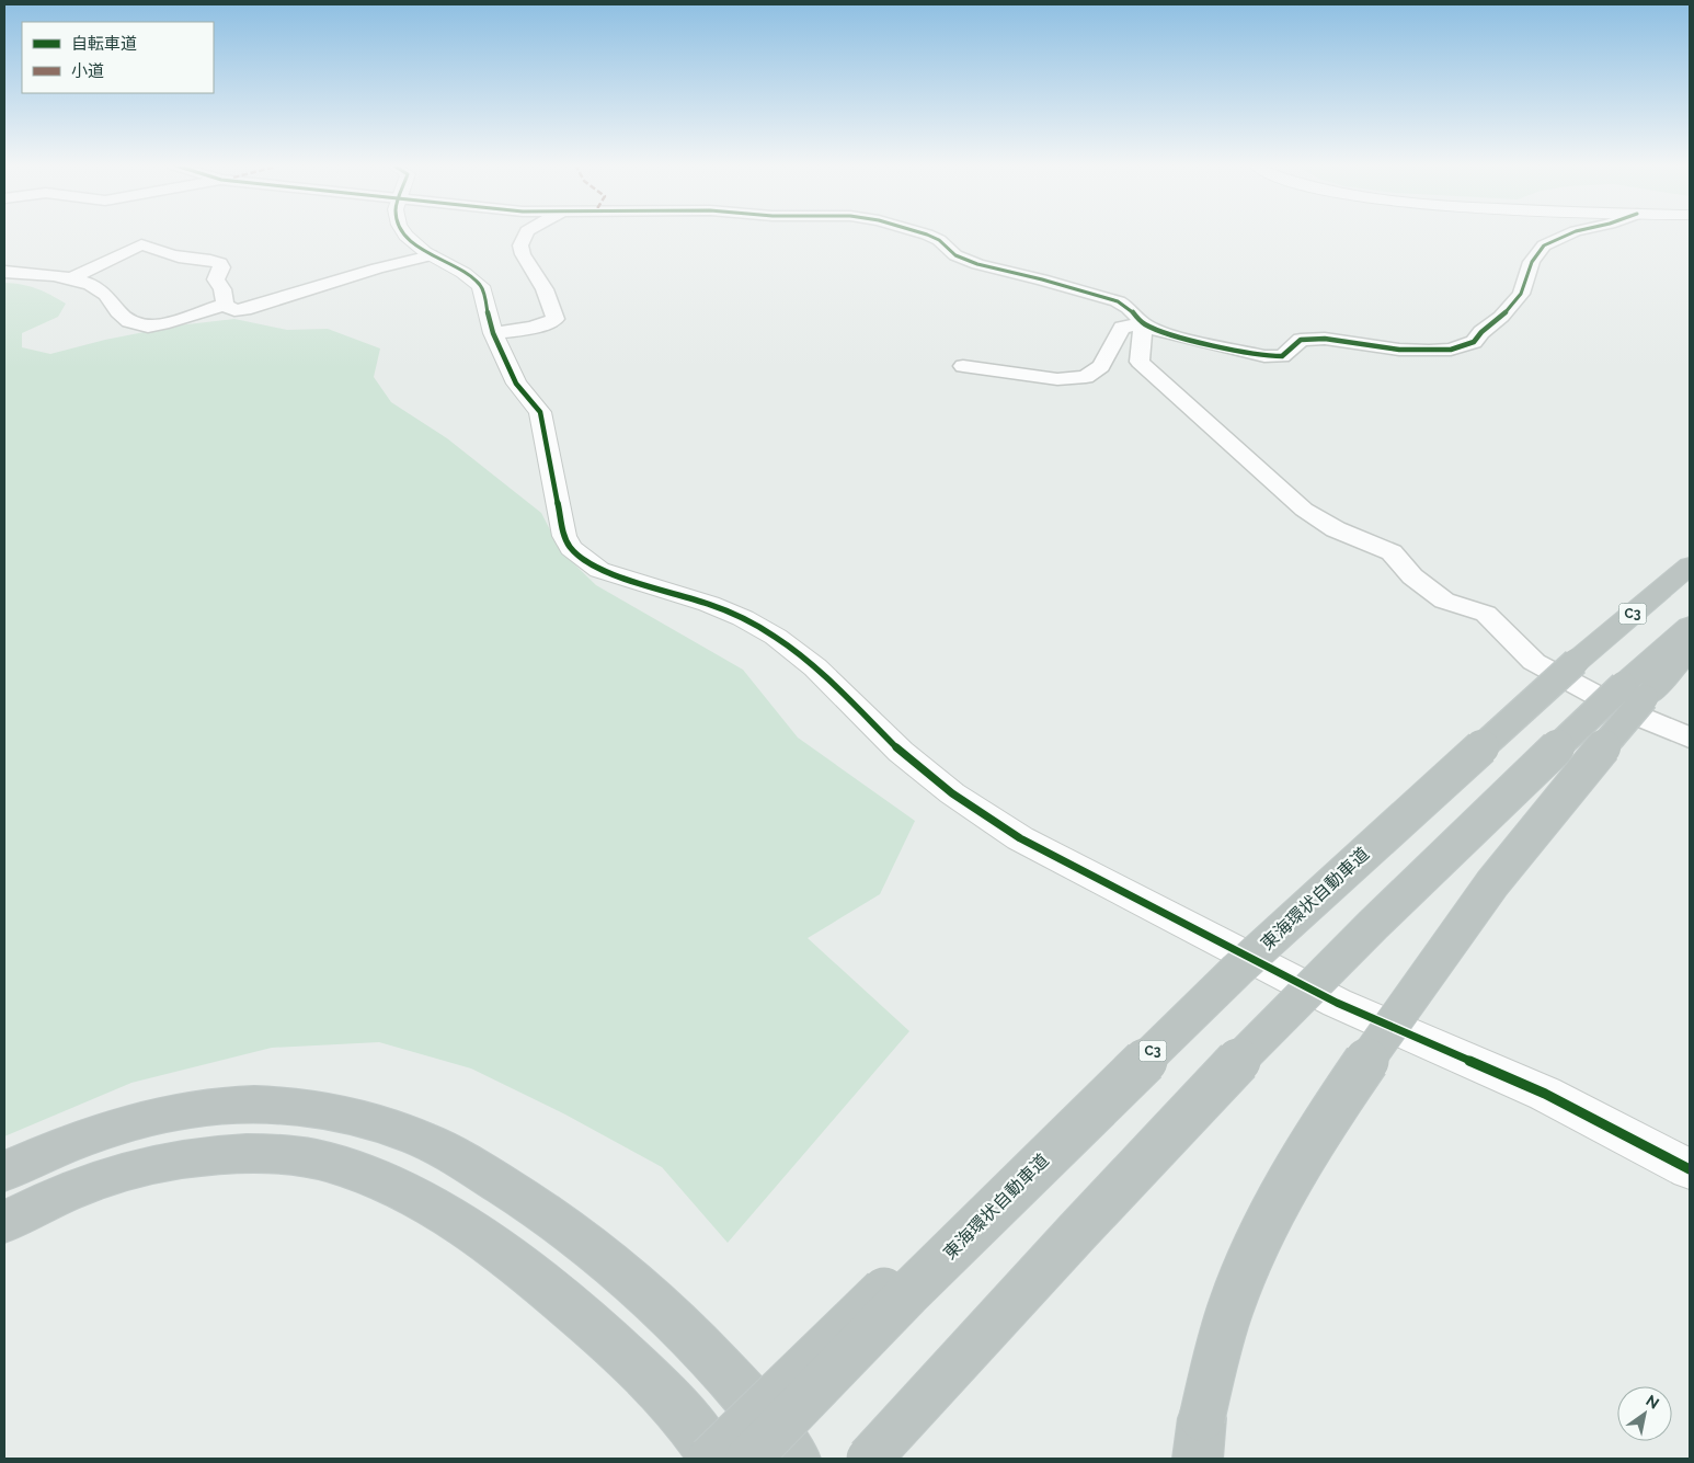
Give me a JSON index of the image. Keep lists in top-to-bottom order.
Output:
{
  "streets": {
    "highway": ["C3", "東海環状自動車道"]
  },
  "legend": ["自転車道", "小道"],
  "north": "top right"
}
